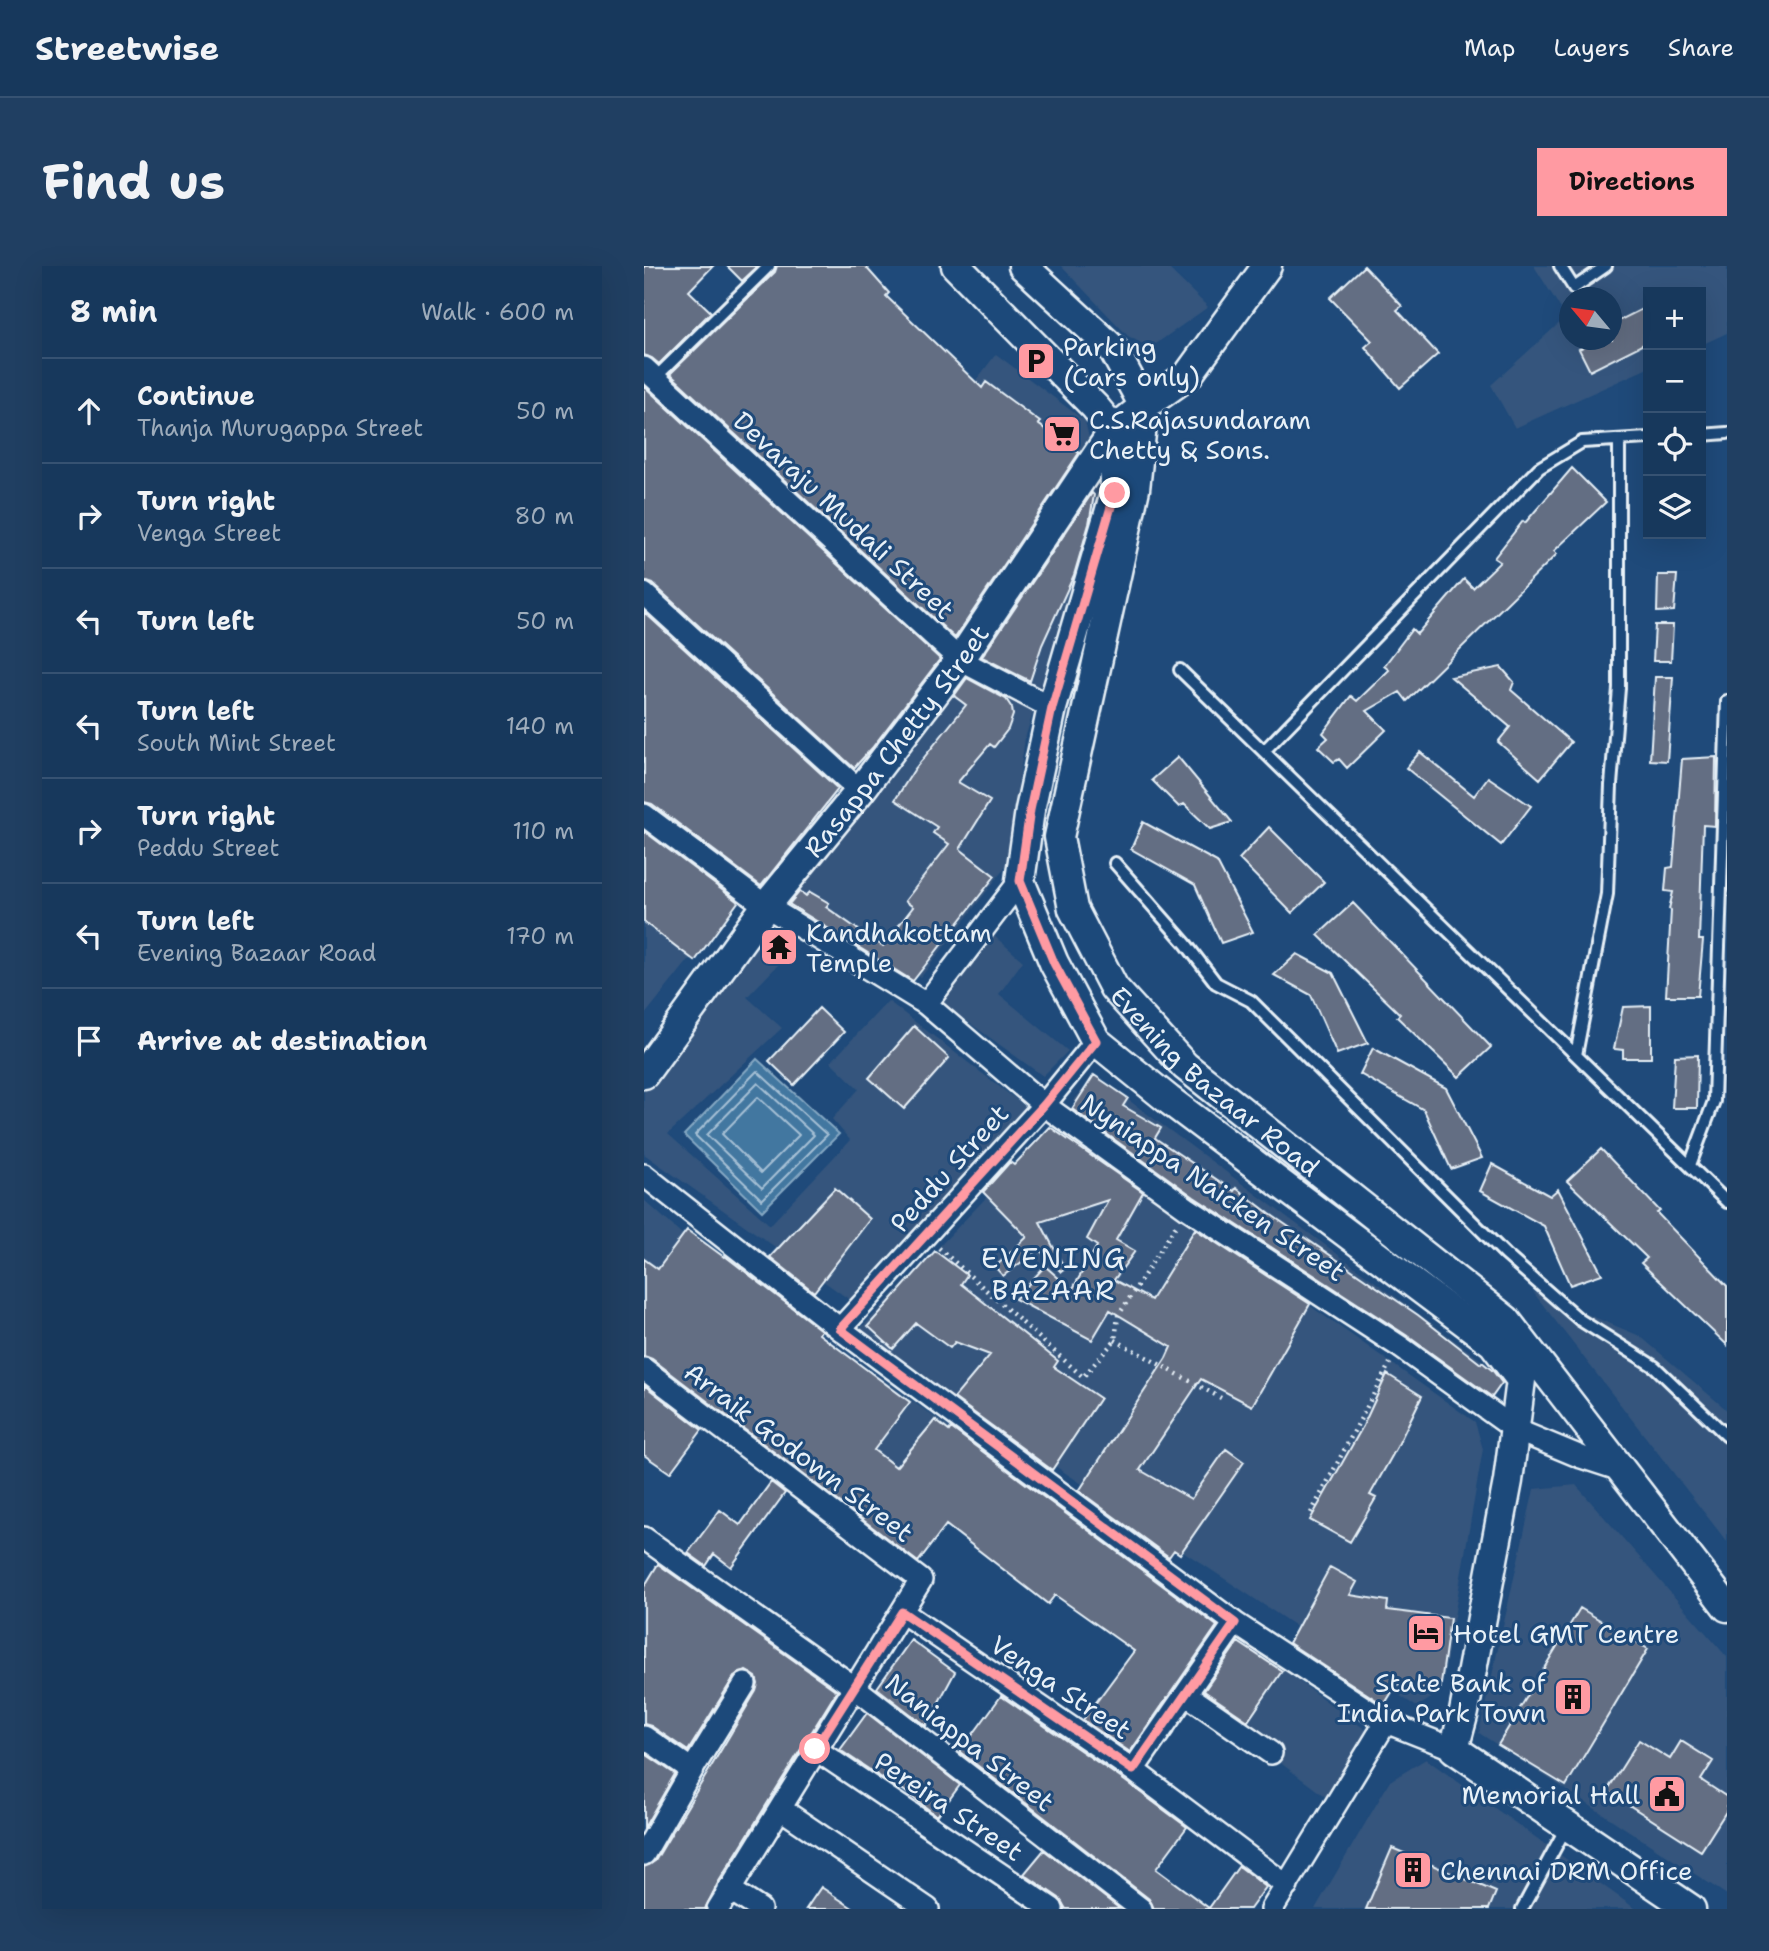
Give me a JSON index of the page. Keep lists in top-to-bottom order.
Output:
{
  "streets": {
    "main road": ["Rasappa Chetty Street", "Evening Bazaar Road"],
    "street": [
      "Devaraju Mudali Street",
      "Peddu Street",
      "Nyniappa Naicken Street",
      "Arraik Godown Street",
      "Venga Street",
      "Naniappa Street",
      "Pereira Street"
    ]
  },
  "crossings": [
    ["Devaraju Mudali Street", "Rasappa Chetty Street"],
    ["Rasappa Chetty Street", "Evening Bazaar Road"],
    ["Rasappa Chetty Street", "Nyniappa Naicken Street"],
    ["Evening Bazaar Road", "Peddu Street"],
    ["Evening Bazaar Road", "Nyniappa Naicken Street"],
    ["Peddu Street", "Nyniappa Naicken Street"],
    ["Arraik Godown Street", "Venga Street"]
  ],
  "districts": ["EVENING BAZAAR"],
  "places": {
    "parking": ["Parking (Cars only)"],
    "supermarket": ["C.S.Rajasundaram Chetty & Sons."],
    "temple": ["Kandhakottam Temple"],
    "hotel": ["Hotel GMT Centre"],
    "building": ["State Bank of India Park Town", "Chennai DRM Office"],
    "public building": ["Memorial Hall"]
  },
  "north": "top left",
  "page": {
    "header": "Streetwise",
    "nav": ["Map", "Layers", "Share"],
    "buttons": "Directions",
    "title": "Find us",
    "heading": ["8 min", "Walk · 600 m"],
    "map_buttons": ["+", "−"],
    "list": [
      ["Continue", "Thanja Murugappa Street", "50 m"],
      ["Turn right", "Venga Street", "80 m"],
      ["Turn left", "50 m"],
      ["Turn left", "South Mint Street", "140 m"],
      ["Turn right", "Peddu Street", "110 m"],
      ["Turn left", "Evening Bazaar Road", "170 m"],
      "Arrive at destination"
    ]
  }
}
